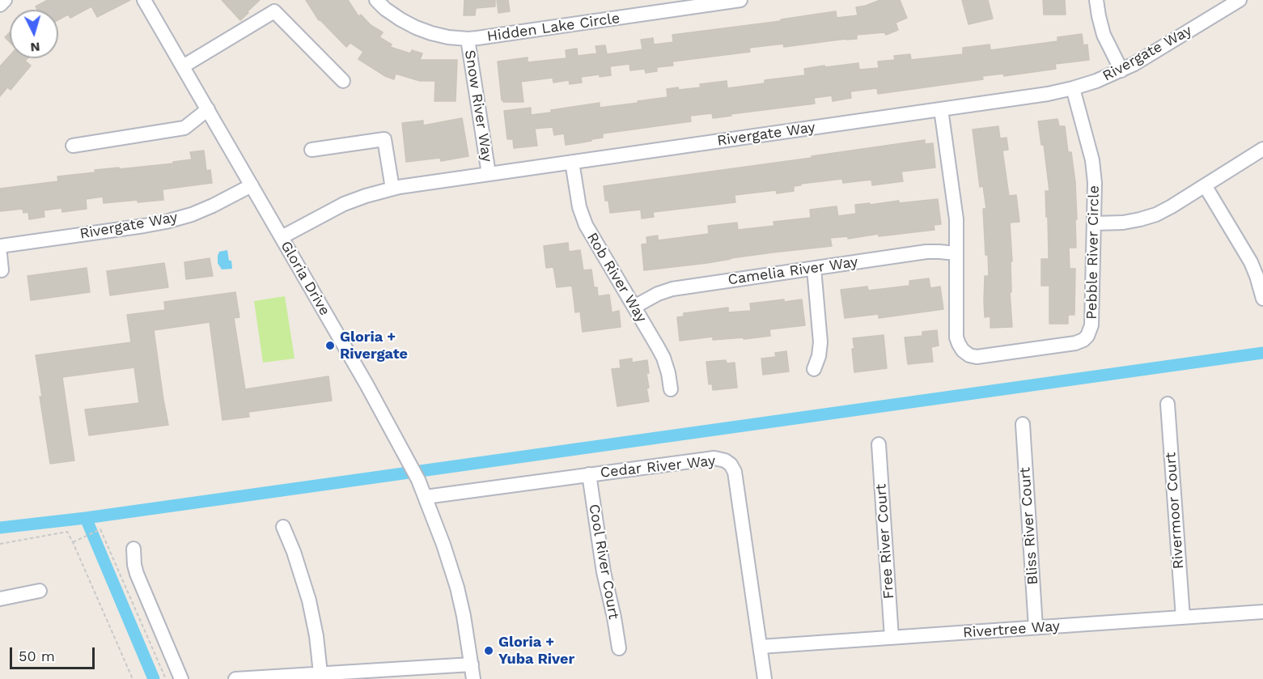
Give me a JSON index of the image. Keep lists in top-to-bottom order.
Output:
{
  "streets": {
    "street": [
      "Hidden Lake Circle",
      "Rivergate Way",
      "Snow River Way",
      "Pebble River Circle",
      "Camelia River Way",
      "Rob River Way",
      "Gloria Drive",
      "Cedar River Way",
      "Rivermoor Court",
      "Bliss River Court",
      "Free River Court",
      "Cool River Court",
      "Rivertree Way"
    ]
  },
  "crossings": [
    ["Hidden Lake Circle", "Snow River Way"],
    ["Rivergate Way", "Snow River Way"],
    ["Rivergate Way", "Pebble River Circle"],
    ["Rivergate Way", "Rob River Way"],
    ["Rivergate Way", "Gloria Drive"],
    ["Pebble River Circle", "Camelia River Way"],
    ["Camelia River Way", "Rob River Way"],
    ["Gloria Drive", "Cedar River Way"],
    ["Cedar River Way", "Cool River Court"],
    ["Cedar River Way", "Rivertree Way"],
    ["Rivermoor Court", "Rivertree Way"],
    ["Bliss River Court", "Rivertree Way"],
    ["Free River Court", "Rivertree Way"]
  ],
  "places": ["Gloria + Rivergate", "Gloria + Yuba River"],
  "scale_bar": "50 m",
  "north": "bottom"
}
